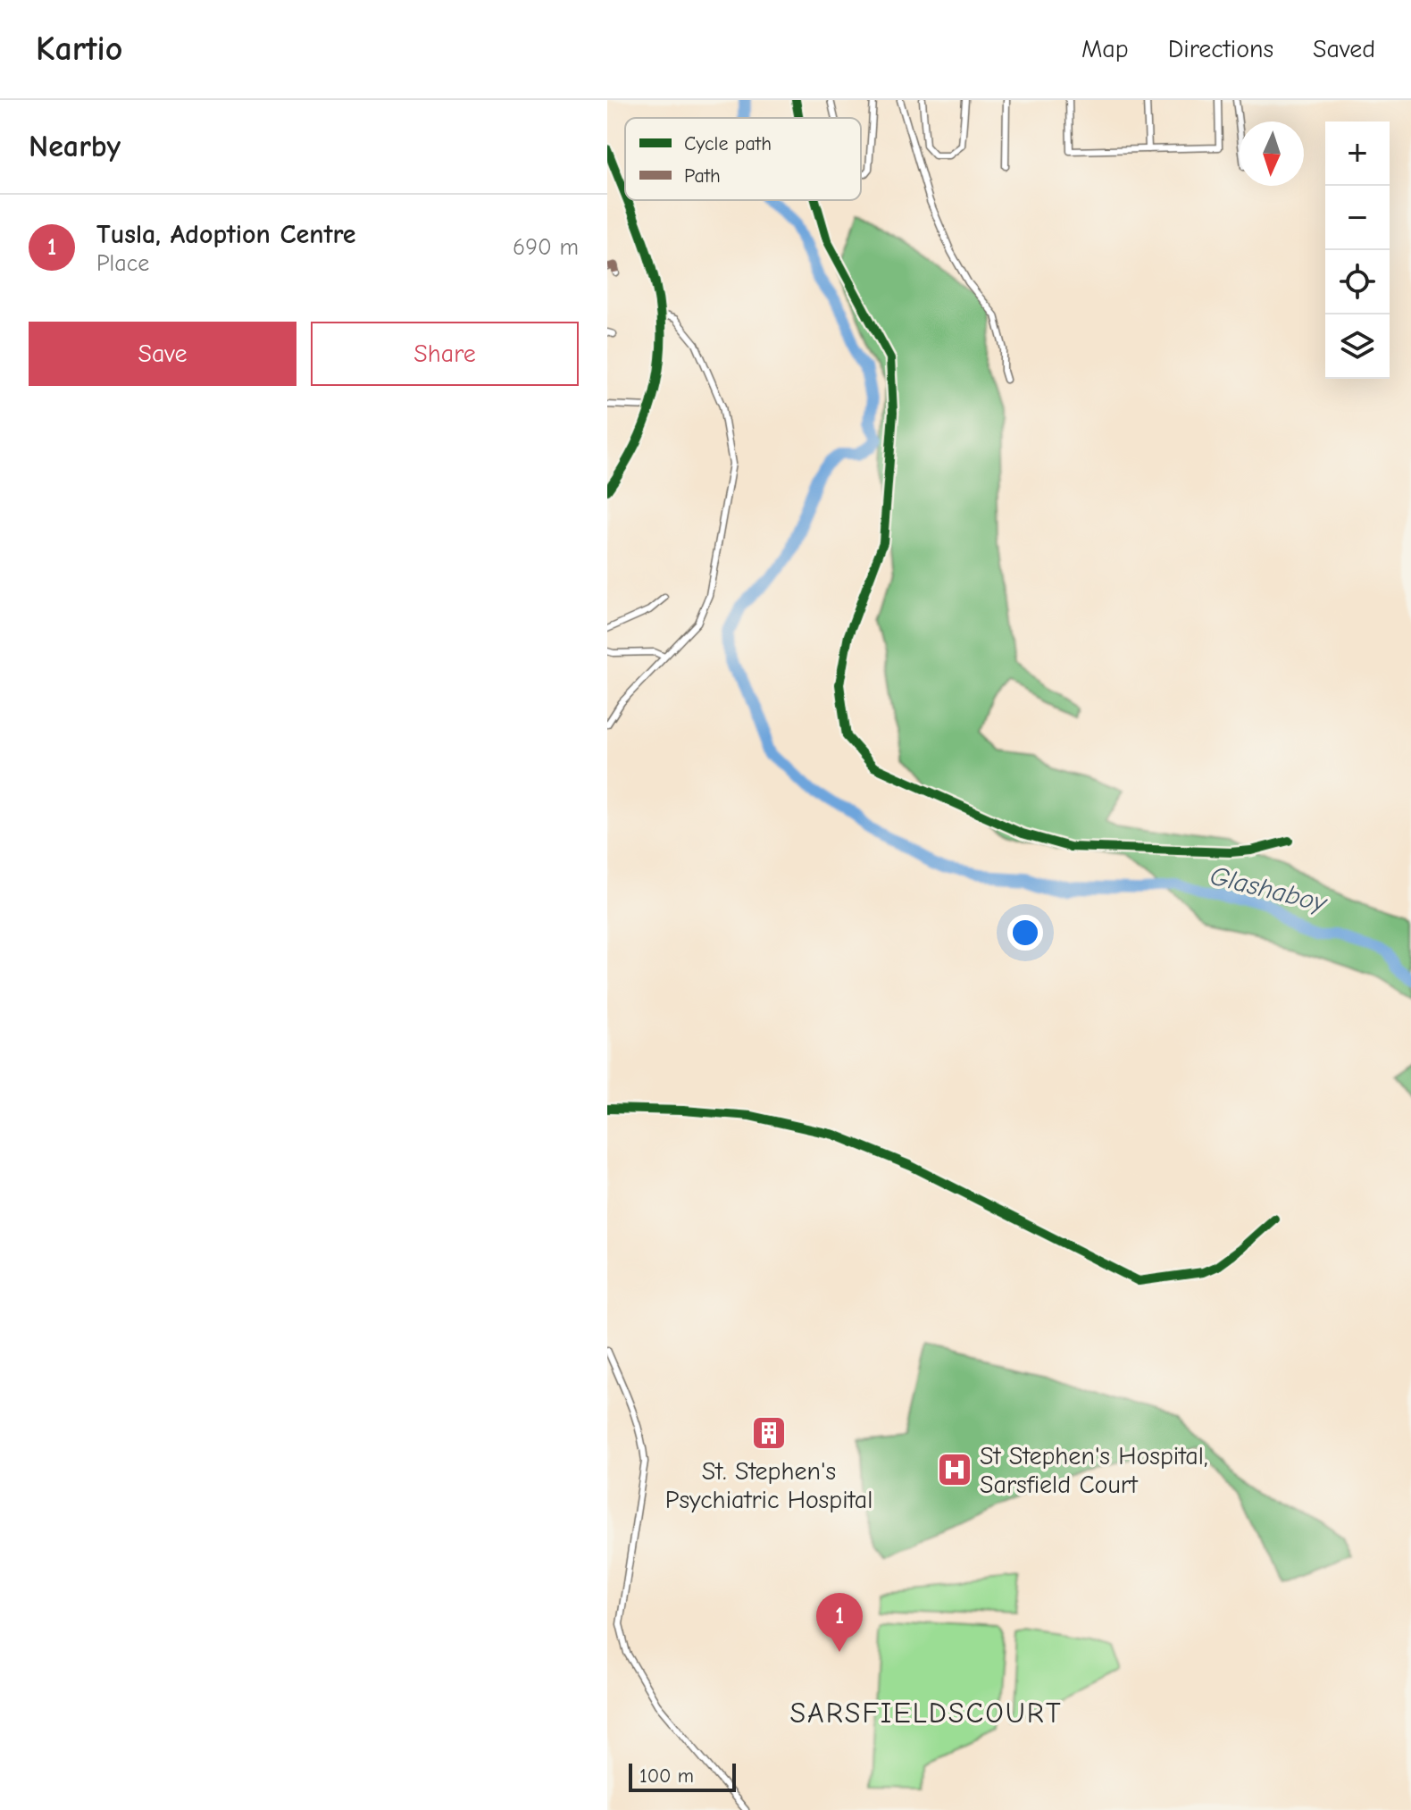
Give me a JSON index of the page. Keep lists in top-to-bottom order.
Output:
{
  "districts": ["SARSFIELDSCOURT"],
  "water": ["Glashaboy"],
  "places": {
    "building": ["St. Stephen's Psychiatric Hospital"],
    "hospital": ["St Stephen's Hospital, Sarsfield Court"]
  },
  "legend": ["Cycle path", "Path"],
  "scale_bar": "100 m",
  "north": "bottom",
  "page": {
    "header": "Kartio",
    "nav": ["Map", "Directions", "Saved"],
    "heading": "Nearby",
    "map_buttons": ["+", "−"],
    "list": [
      {
        "mark": "1",
        "name": "Tusla, Adoption Centre",
        "note": "Place",
        "value": "690 m"
      }
    ],
    "buttons": ["Save", "Share"],
    "pins": "1",
    "scale": "100 m"
  }
}
